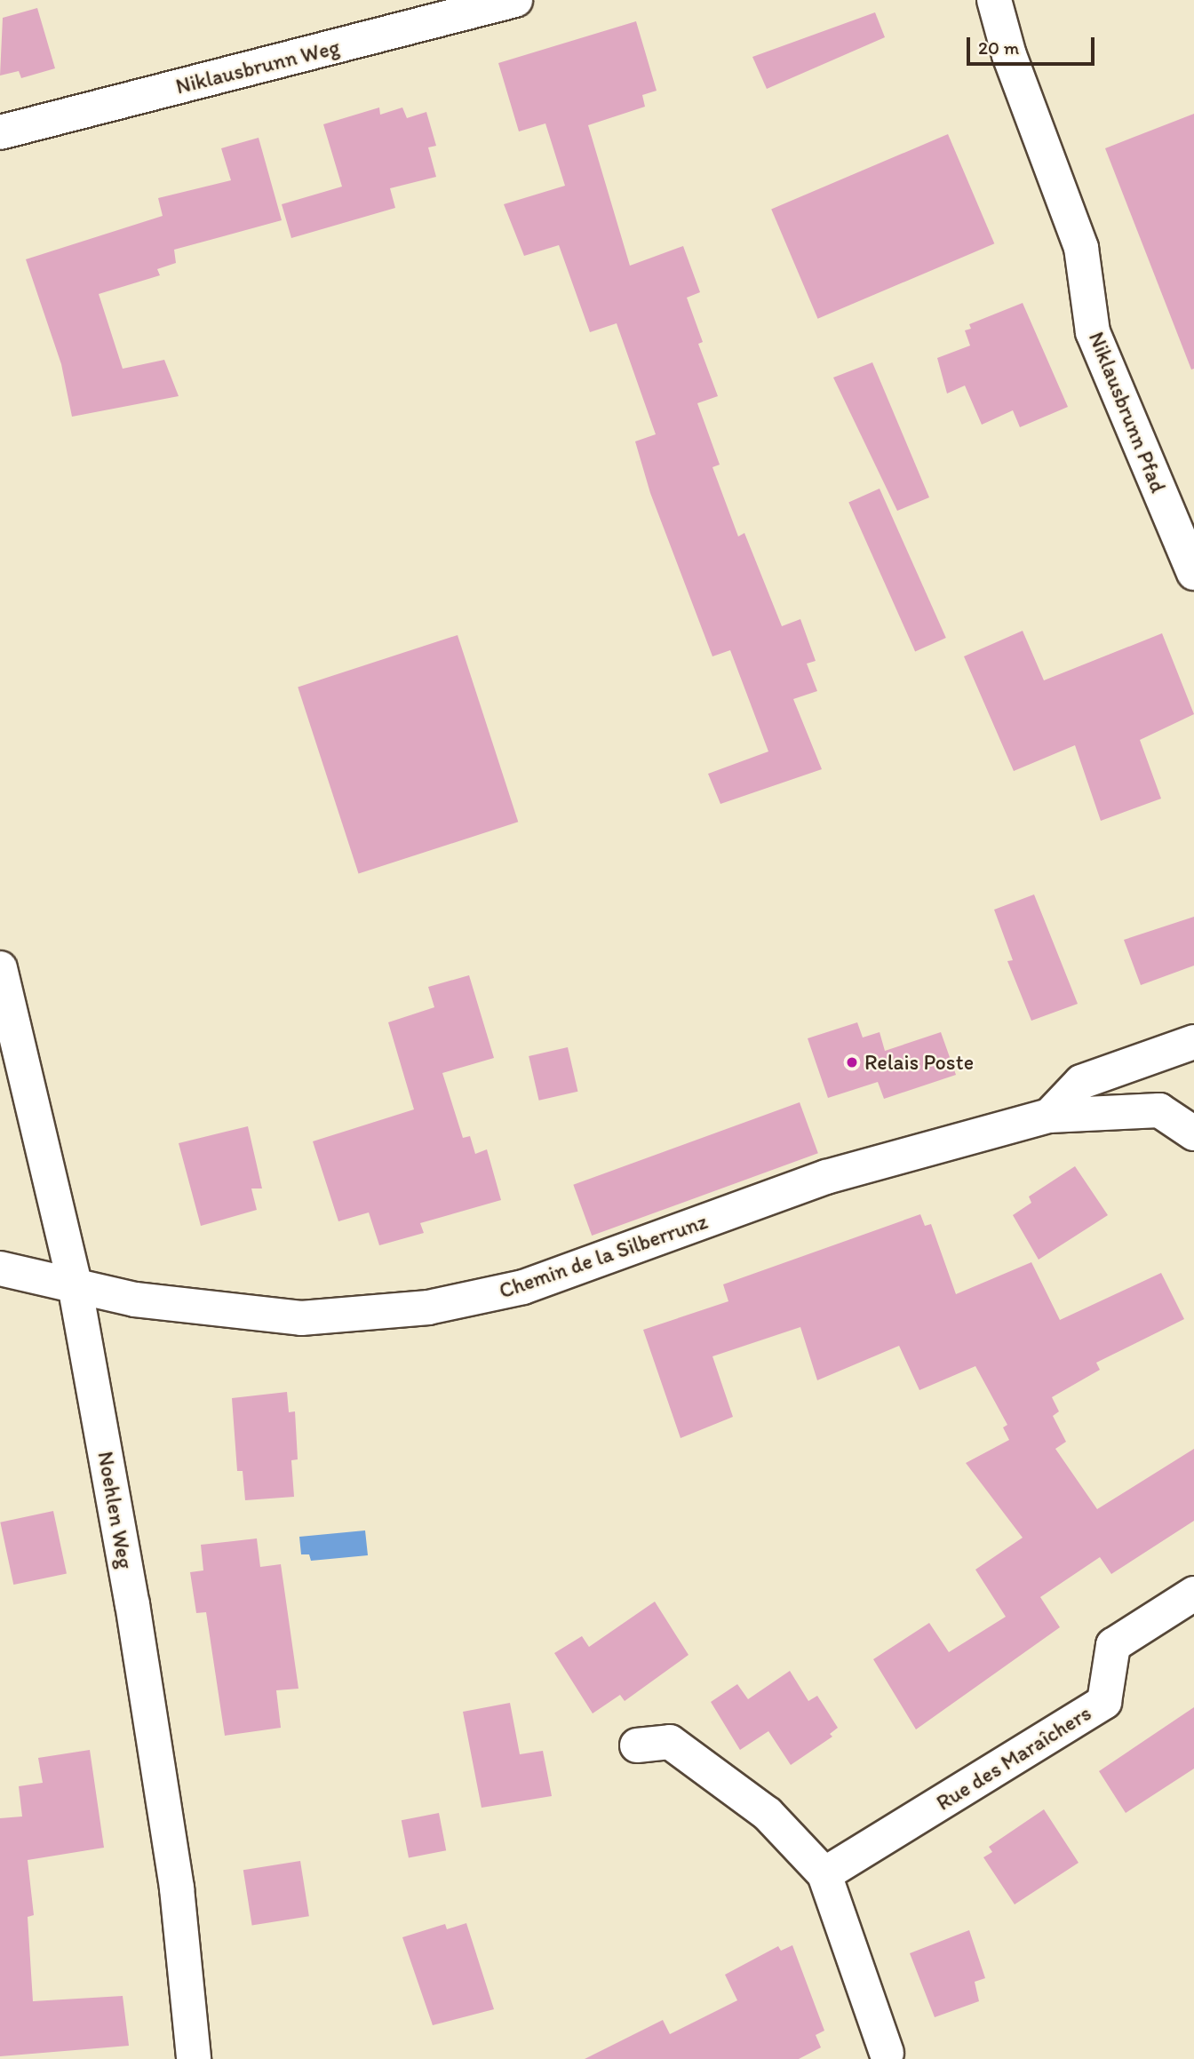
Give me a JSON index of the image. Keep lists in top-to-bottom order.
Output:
{
  "streets": {
    "street": [
      "Niklausbrunn Weg",
      "Niklausbrunn Pfad",
      "Chemin de la Silberrunz",
      "Noehlen Weg",
      "Rue des Maraîchers"
    ]
  },
  "crossings": [
    ["Chemin de la Silberrunz", "Noehlen Weg"]
  ],
  "places": ["Relais Poste"],
  "scale_bar": "20 m"
}
